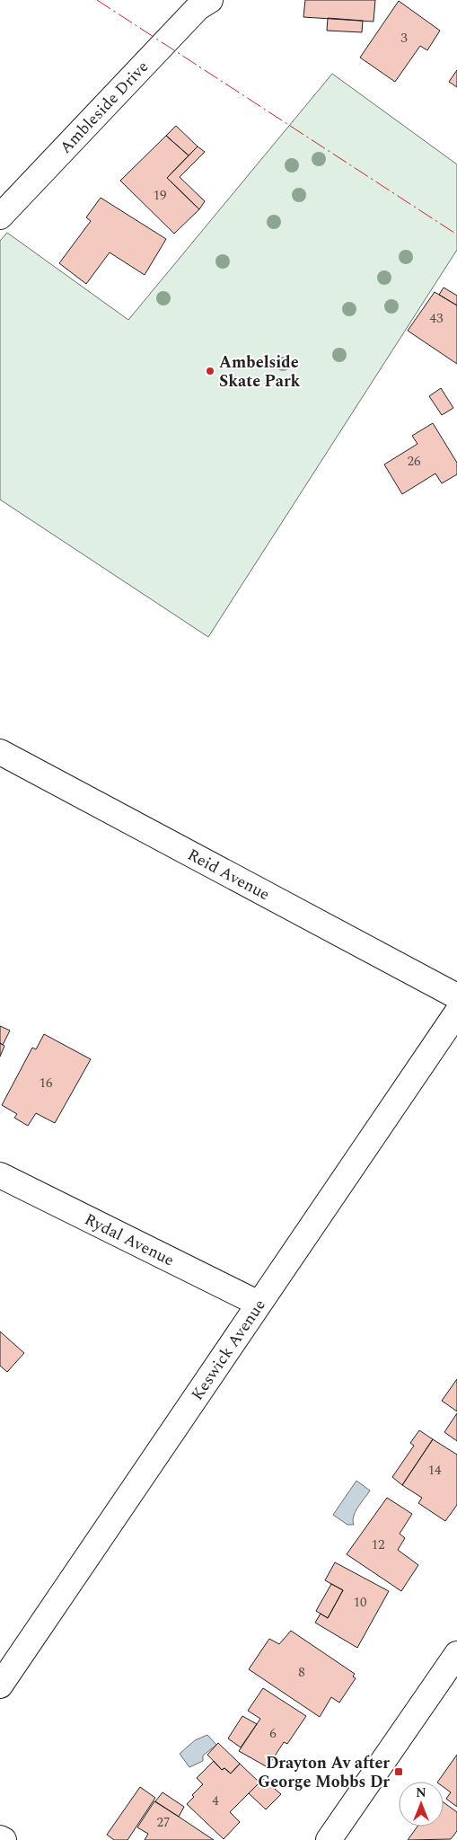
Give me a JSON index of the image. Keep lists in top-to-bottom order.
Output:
{
  "streets": {
    "street": [
      "Ambleside Drive",
      "Reid Avenue",
      "Rydal Avenue",
      "Keswick Avenue"
    ]
  },
  "crossings": [
    ["Rydal Avenue", "Keswick Avenue"]
  ],
  "places": {
    "other": ["Ambelside Skate Park"],
    "transit": ["Drayton Av after George Mobbs Dr"]
  },
  "house_numbers": [
    "3",
    "19",
    "43",
    "26",
    "16",
    "14",
    "12",
    "10",
    "8",
    "6",
    "4",
    "27"
  ],
  "north": "top"
}
